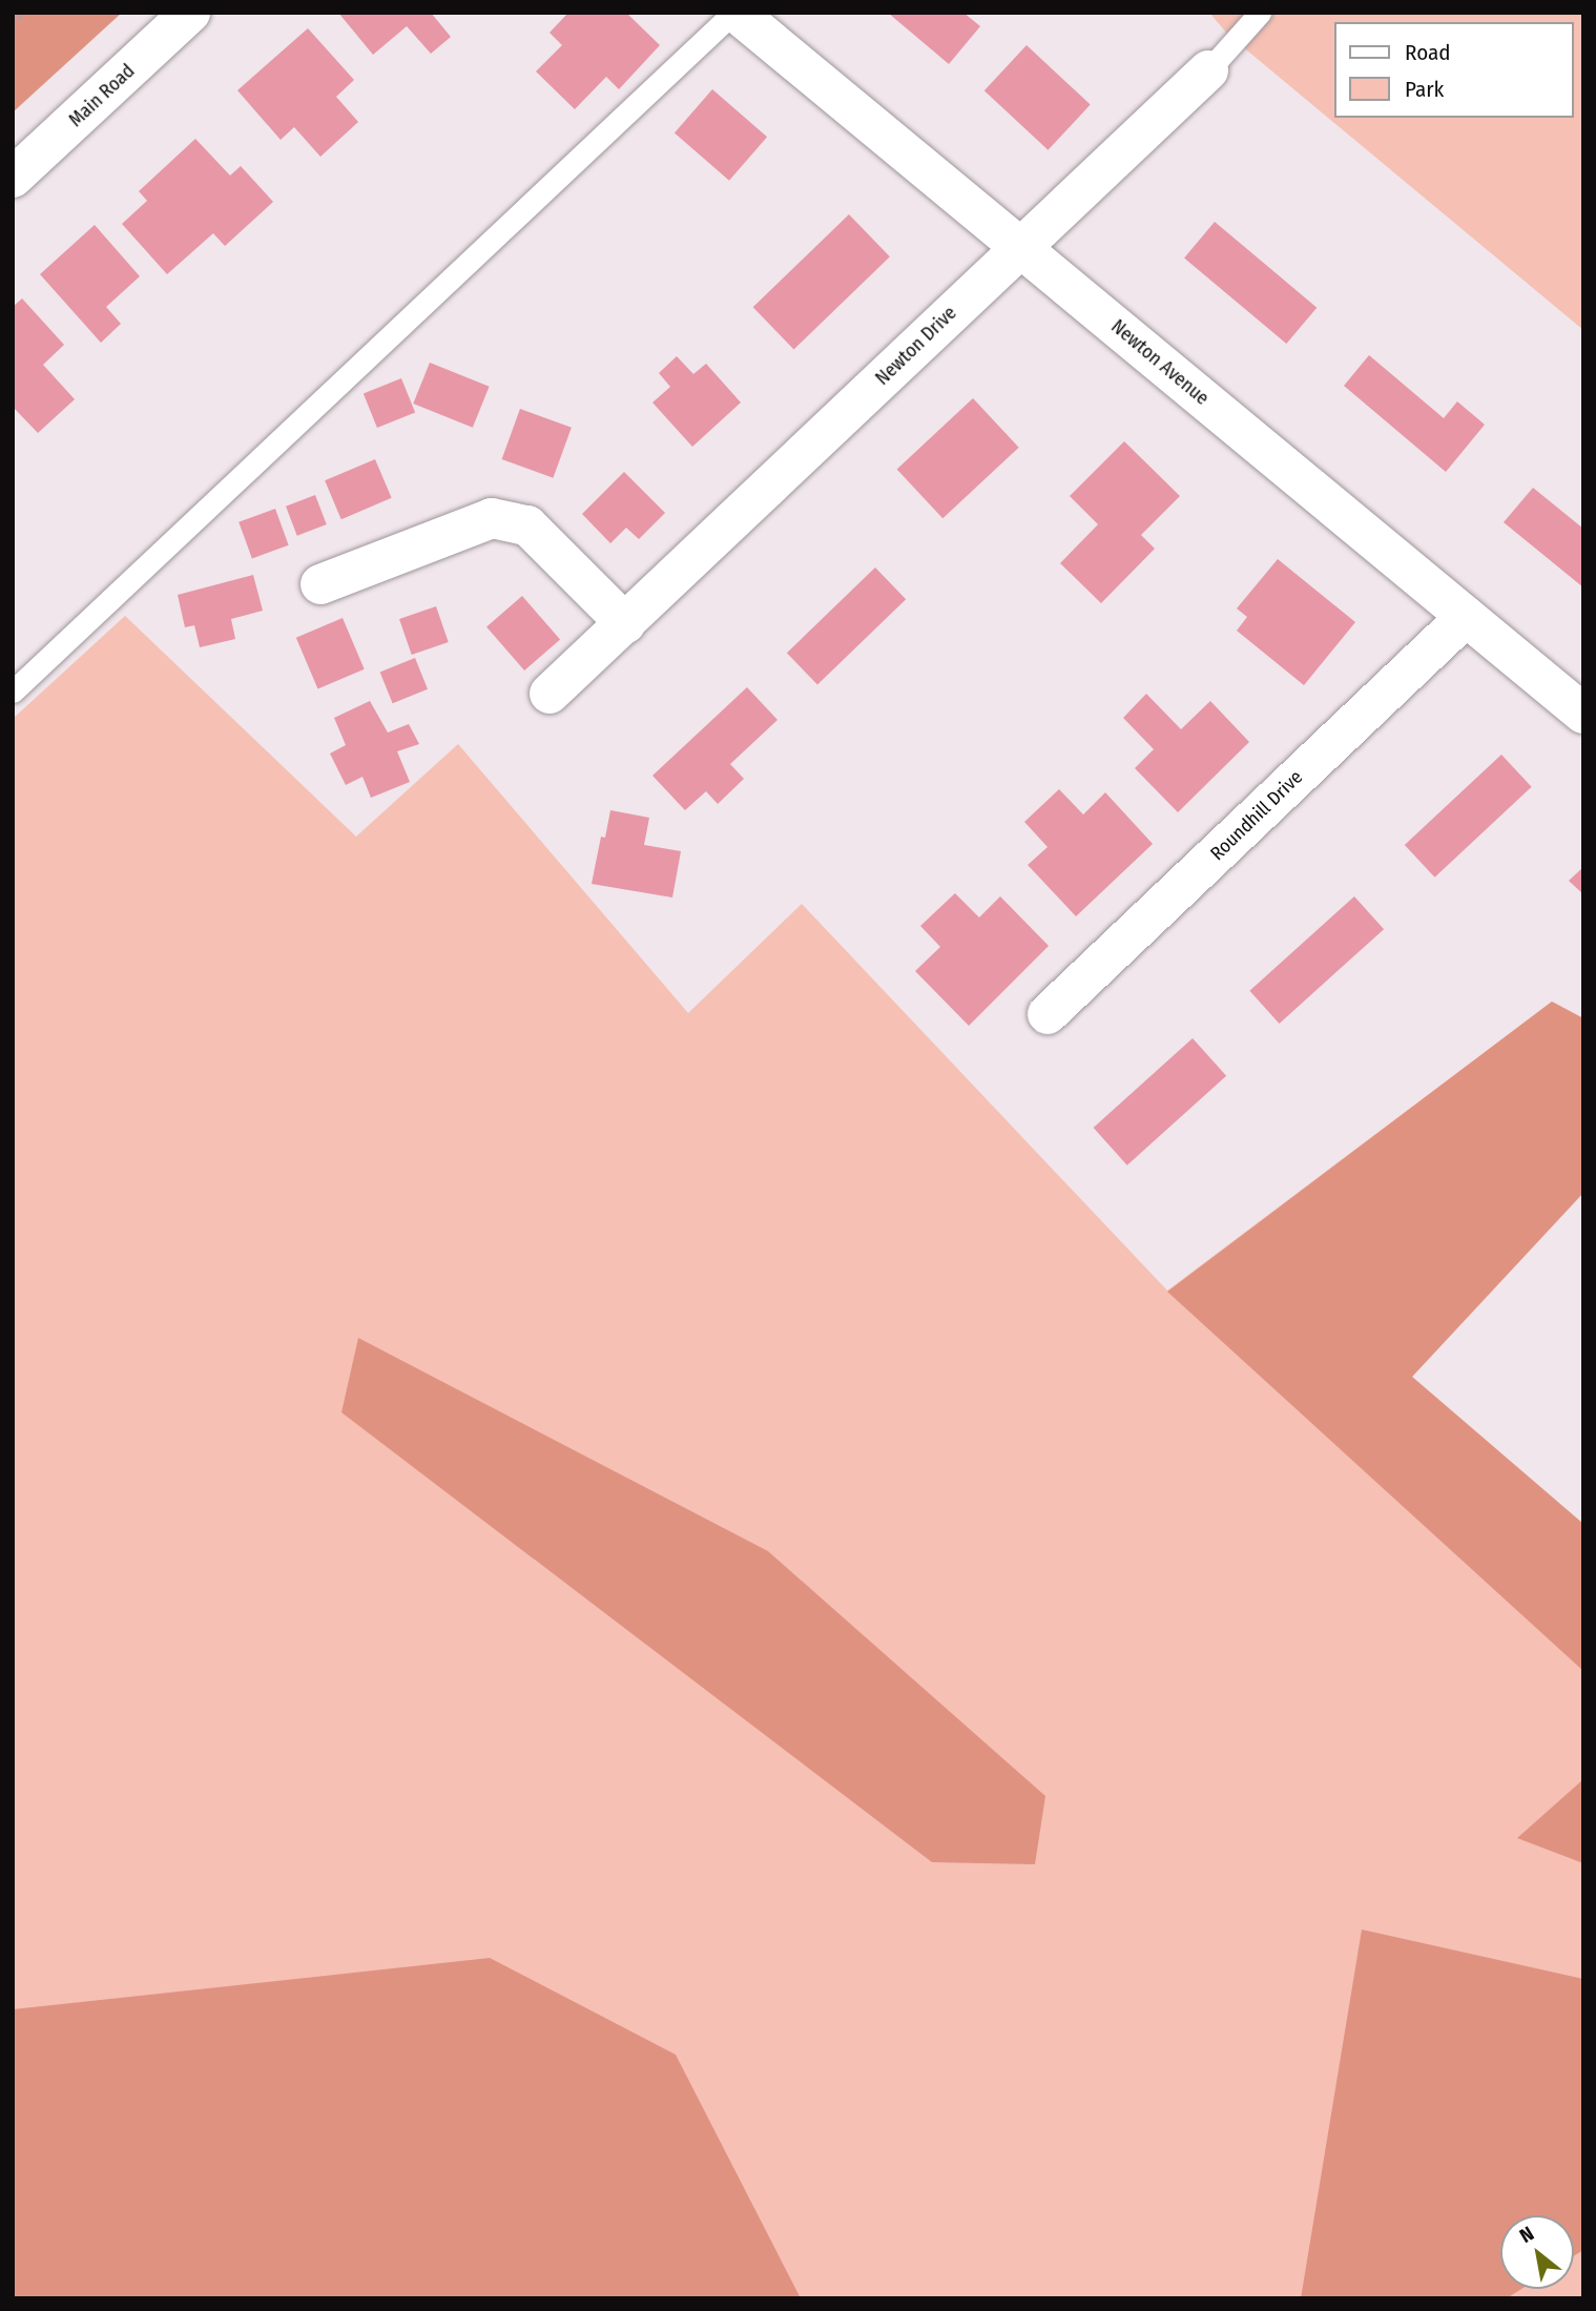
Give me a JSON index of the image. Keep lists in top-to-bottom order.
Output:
{
  "streets": {
    "street": [
      "Main Road",
      "Newton Drive",
      "Newton Avenue",
      "Roundhill Drive"
    ]
  },
  "crossings": [
    ["Newton Drive", "Newton Avenue"],
    ["Newton Avenue", "Roundhill Drive"]
  ],
  "legend": ["Road", "Park"],
  "north": "top left"
}
